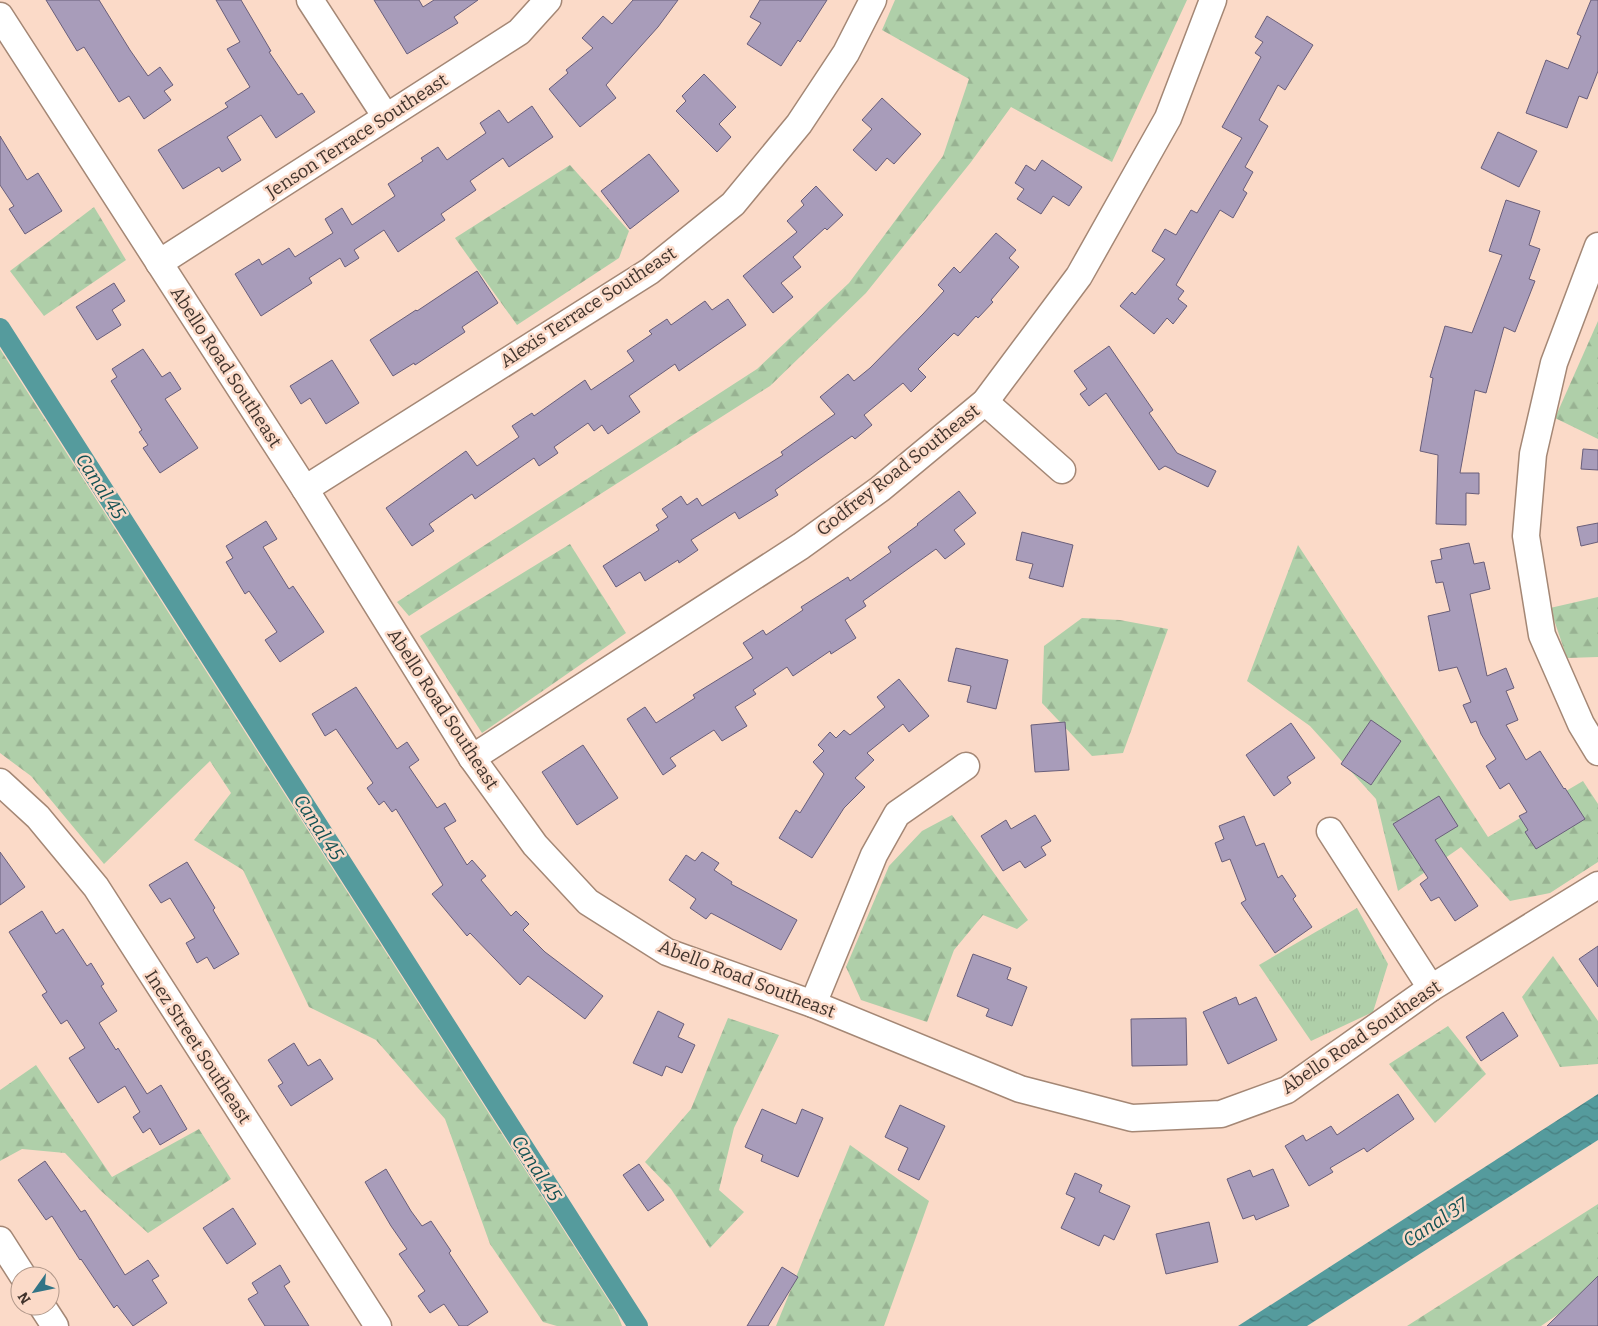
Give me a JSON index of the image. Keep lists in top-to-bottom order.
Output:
{
  "streets": {
    "street": [
      "Jenson Terrace Southeast",
      "Alexis Terrace Southeast",
      "Abello Road Southeast",
      "Godfrey Road Southeast",
      "Inez Street Southeast"
    ]
  },
  "crossings": [
    ["Jenson Terrace Southeast", "Abello Road Southeast"],
    ["Alexis Terrace Southeast", "Abello Road Southeast"],
    ["Abello Road Southeast", "Godfrey Road Southeast"]
  ],
  "water": ["Canal 45", "Canal 37"],
  "north": "bottom left"
}
